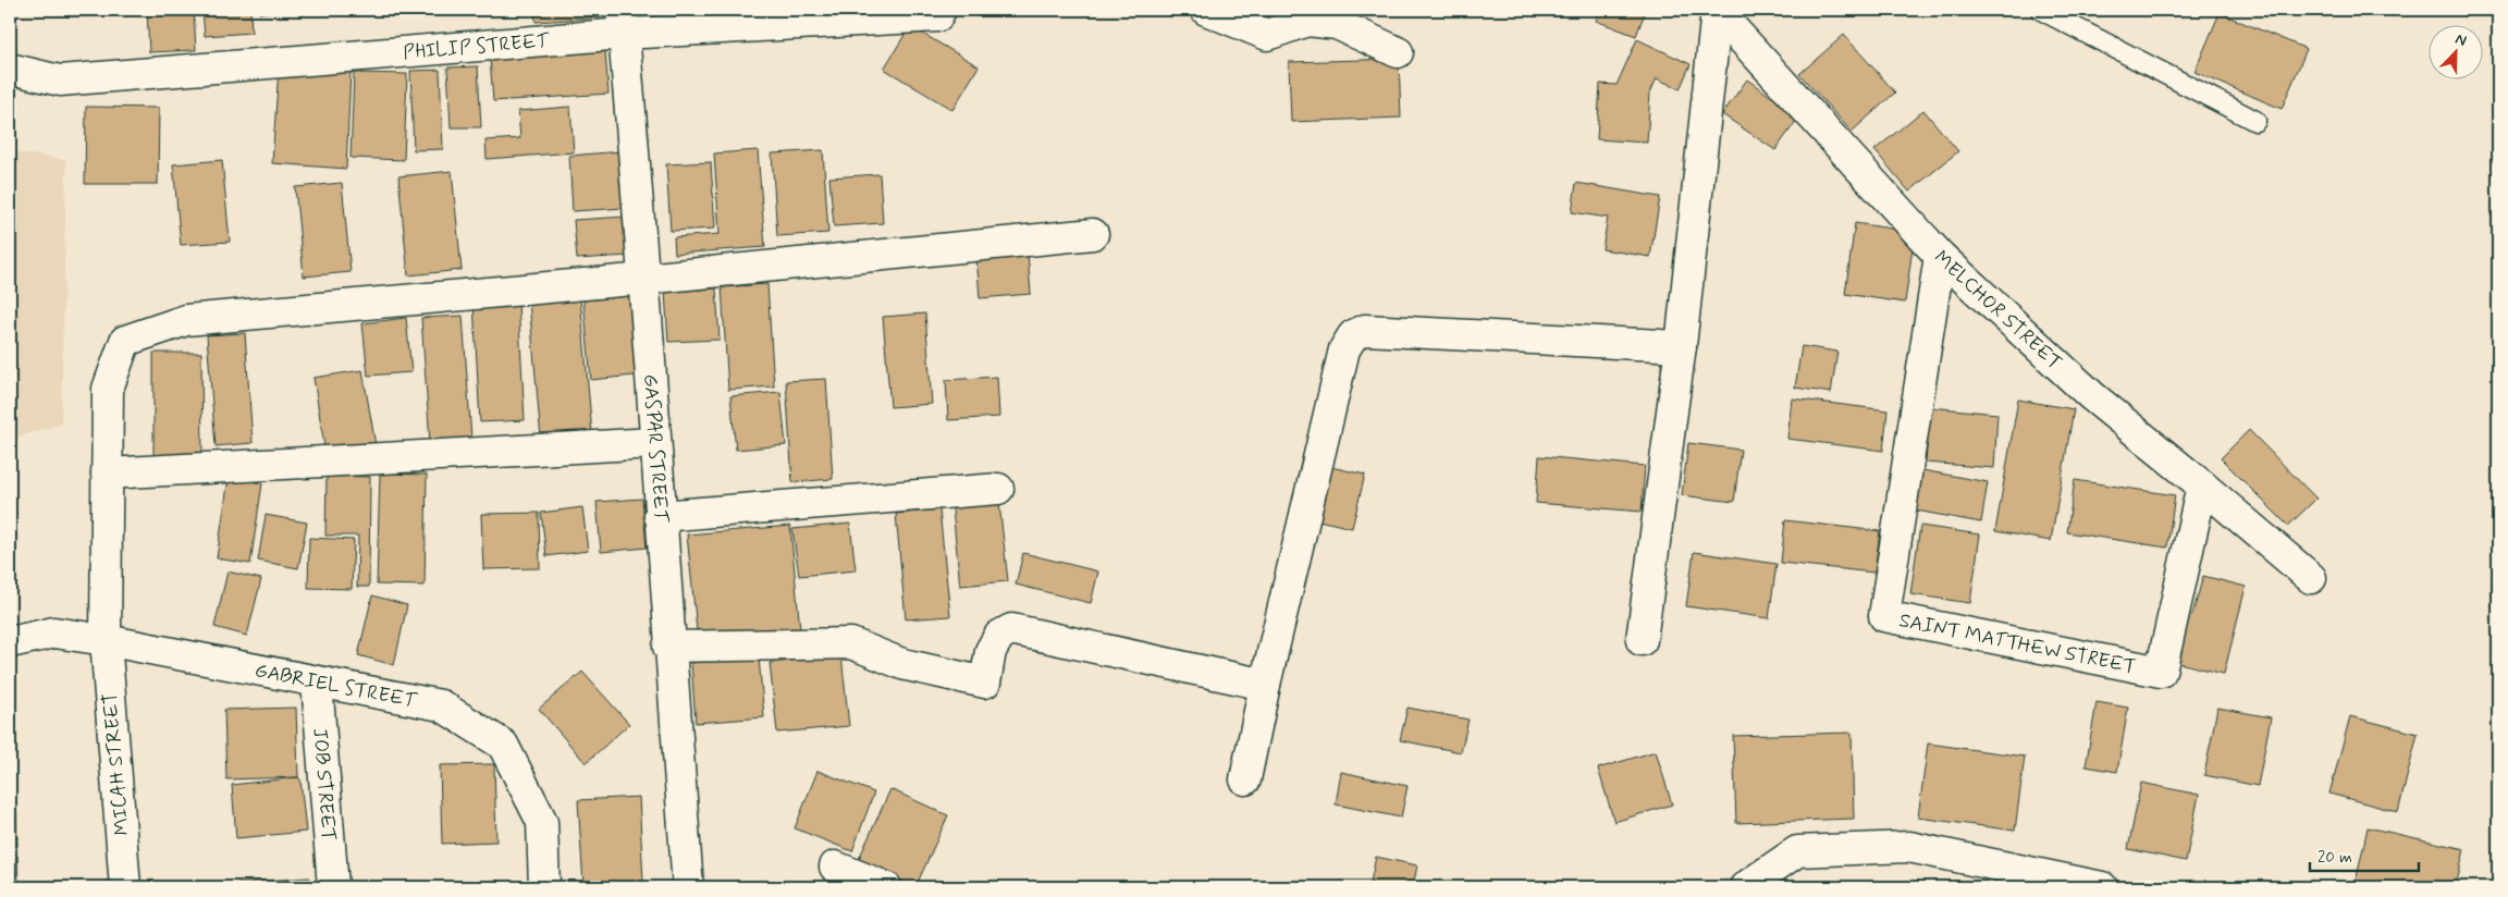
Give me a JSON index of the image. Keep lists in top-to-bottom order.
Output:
{
  "streets": {
    "street": [
      "PHILIP STREET",
      "MELCHOR STREET",
      "GASPAR STREET",
      "SAINT MATTHEW STREET",
      "GABRIEL STREET",
      "MICAH STREET",
      "JOB STREET"
    ]
  },
  "crossings": [
    ["PHILIP STREET", "GASPAR STREET"],
    ["MELCHOR STREET", "SAINT MATTHEW STREET"],
    ["GASPAR STREET", "MICAH STREET"],
    ["GABRIEL STREET", "MICAH STREET"],
    ["GABRIEL STREET", "JOB STREET"]
  ],
  "scale_bar": "20 m",
  "north": "top right"
}
